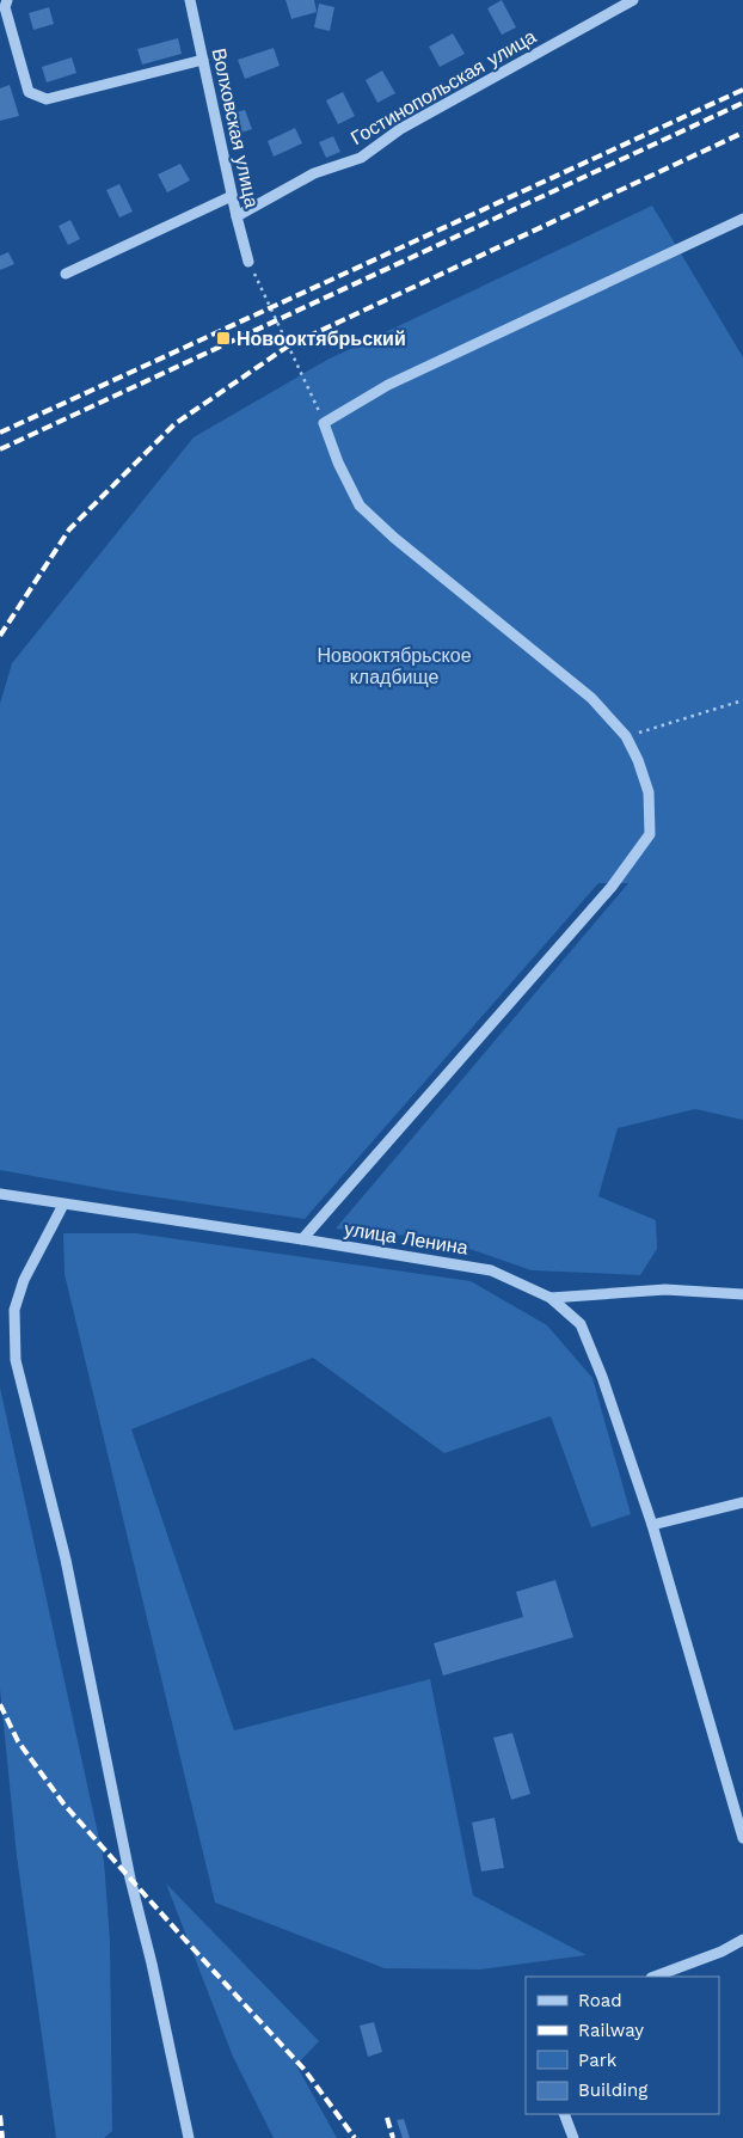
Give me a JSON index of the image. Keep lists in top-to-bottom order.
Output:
{
  "streets": {
    "street": ["Гостинопольская улица", "Волховская улица", "улица Ленина"]
  },
  "crossings": [
    ["Гостинопольская улица", "Волховская улица"]
  ],
  "parks": ["Новооктябрьское кладбище"],
  "places": {
    "transit": ["Новооктябрьский"]
  },
  "legend": [
    "Road",
    "Railway",
    "Park",
    "Building"
  ]
}
